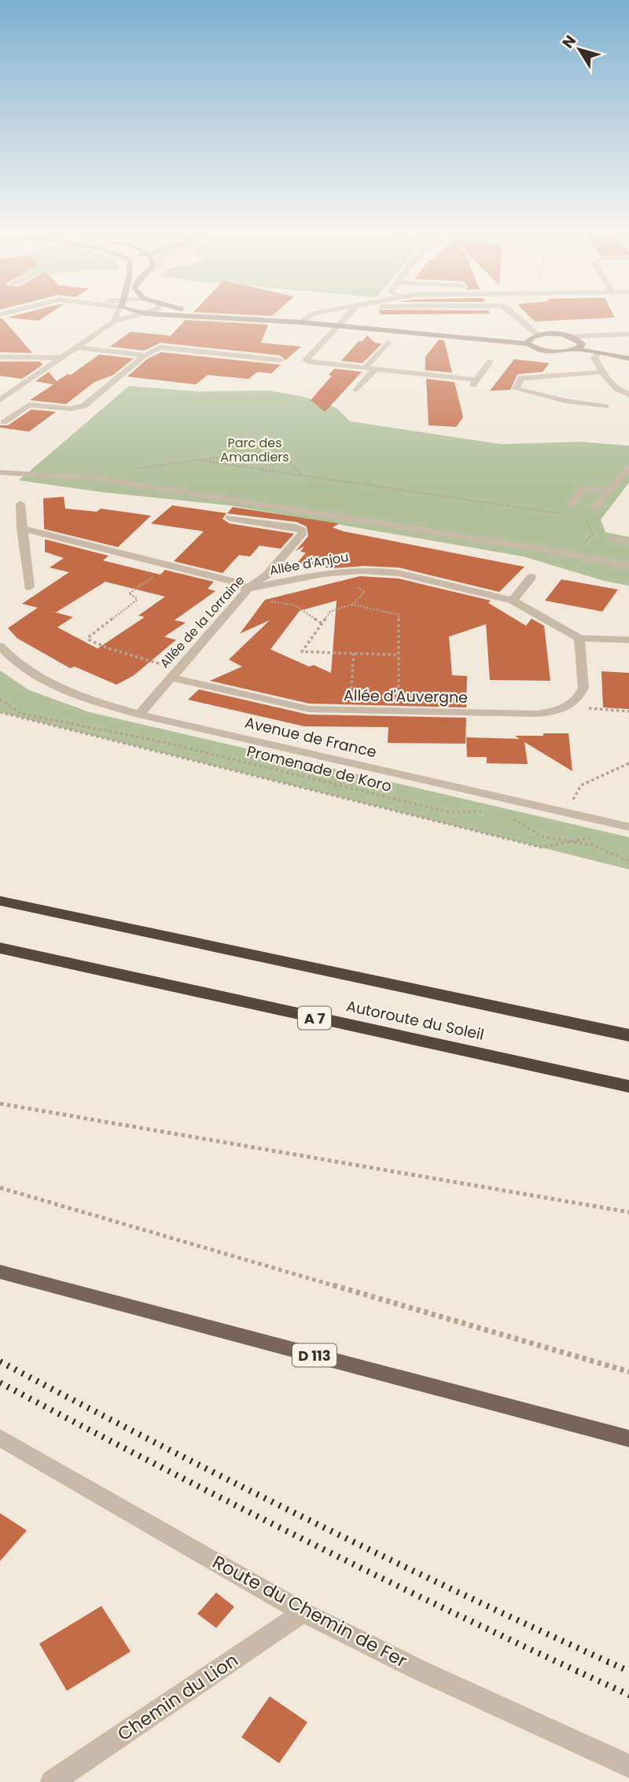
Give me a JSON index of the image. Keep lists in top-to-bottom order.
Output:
{
  "streets": {
    "highway": ["A 7", "Autoroute du Soleil"],
    "main road": ["D 113"],
    "street": [
      "Allée d'Anjou",
      "Allée de la Lorraine",
      "Allée d'Auvergne",
      "Avenue de France",
      "Route du Chemin de Fer",
      "Chemin du Lion"
    ],
    "path": ["Promenade de Koro"]
  },
  "crossings": [
    ["Allée d'Anjou", "Allée de la Lorraine"],
    ["Allée de la Lorraine", "Allée d'Auvergne"],
    ["Allée de la Lorraine", "Avenue de France"],
    ["Route du Chemin de Fer", "Chemin du Lion"]
  ],
  "parks": ["Parc des Amandiers"],
  "north": "top left"
}
